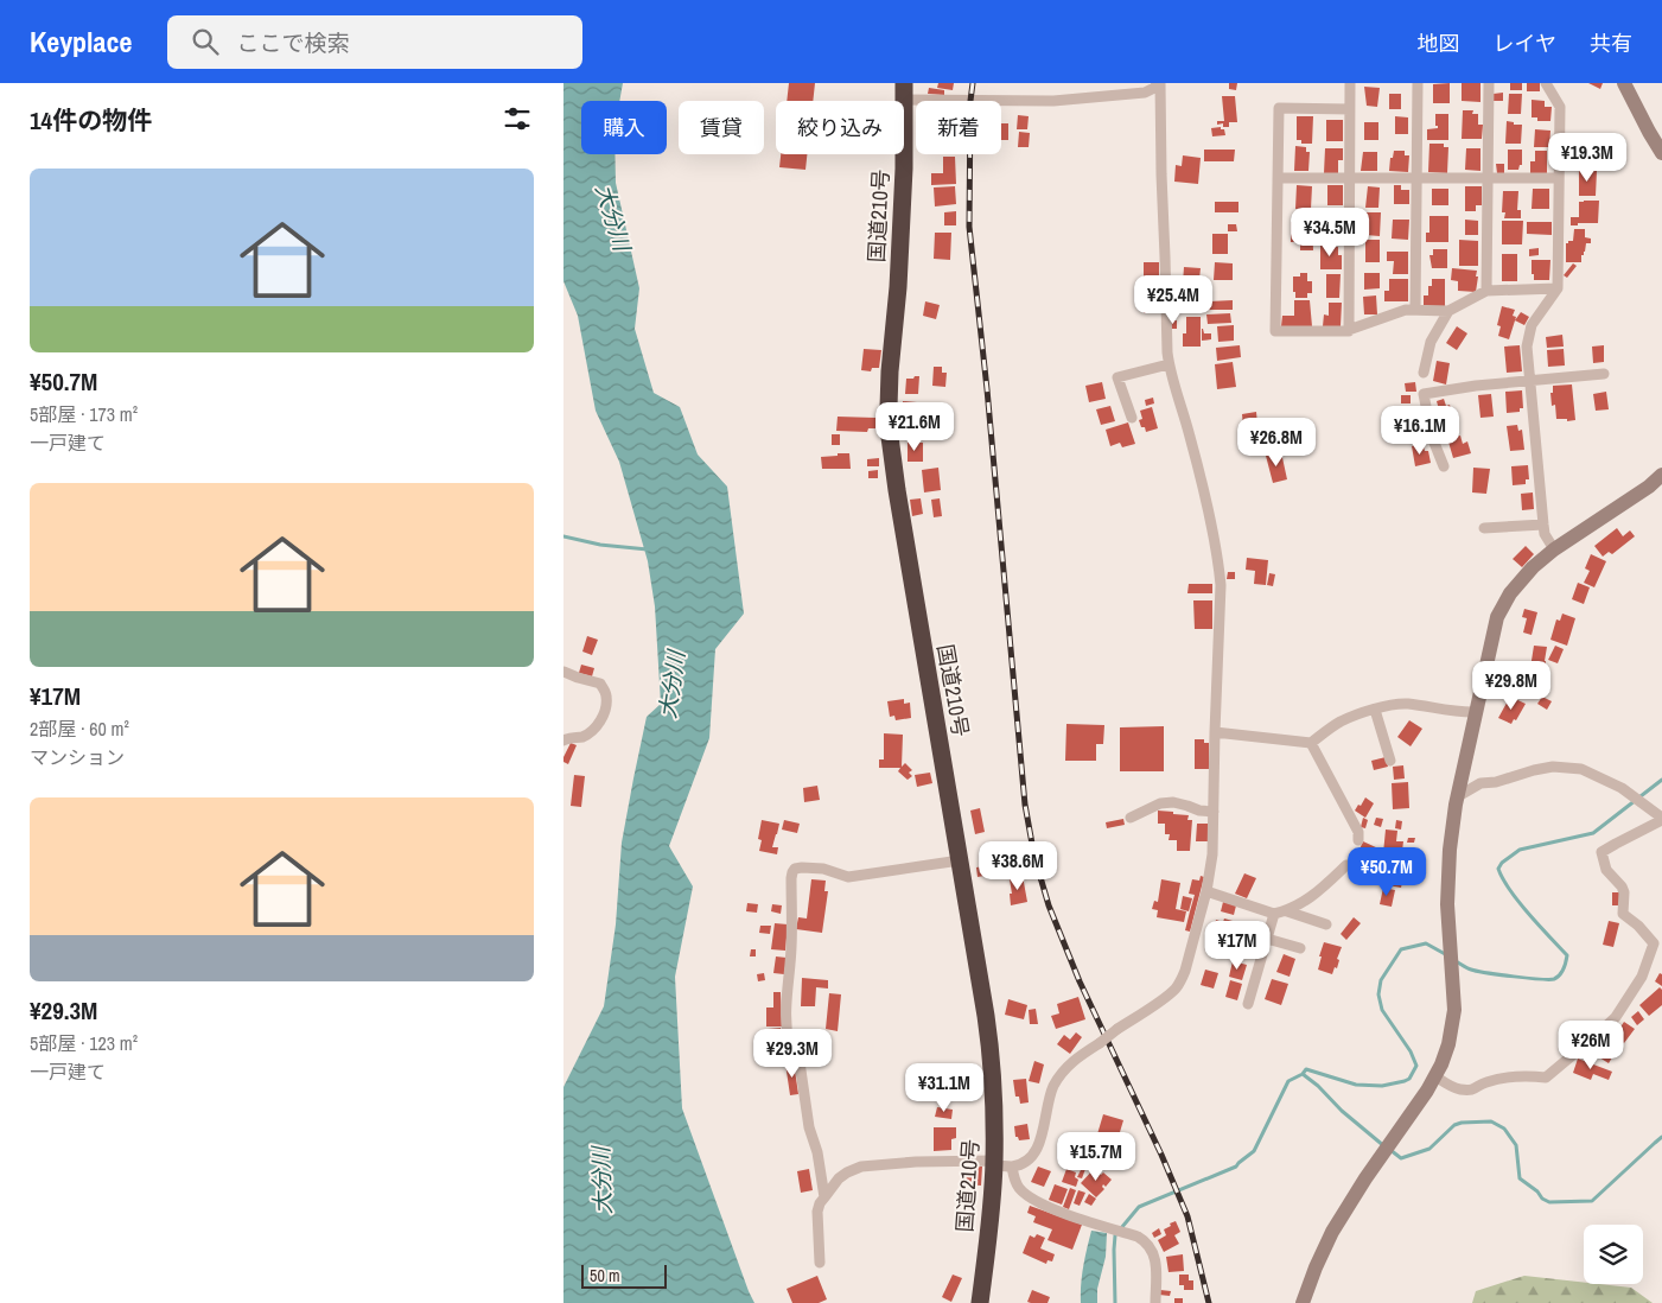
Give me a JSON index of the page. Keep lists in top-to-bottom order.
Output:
{
  "streets": {
    "highway": ["国道210号"]
  },
  "water": ["大分川"],
  "scale_bar": "50 m",
  "page": {
    "header": "Keyplace",
    "search": "ここで検索",
    "nav": ["地図", "レイヤ", "共有"],
    "heading": "14件の物件",
    "chip": [
      "購入",
      "賃貸",
      "絞り込み",
      "新着"
    ],
    "price": [
      "¥19.3M",
      "¥34.5M",
      "¥25.4M",
      "¥21.6M",
      "¥16.1M",
      "¥26.8M",
      "¥29.8M",
      "¥38.6M",
      "¥50.7M",
      "¥17M",
      "¥26M",
      "¥29.3M",
      "¥31.1M",
      "¥15.7M"
    ],
    "list": [
      {
        "name": "¥50.7M",
        "note": "5部屋 · 173 m² · 一戸建て"
      },
      {
        "name": "¥17M",
        "note": "2部屋 · 60 m² · マンション"
      },
      {
        "name": "¥29.3M",
        "note": "5部屋 · 123 m² · 一戸建て"
      }
    ],
    "scale": "50 m"
  }
}
